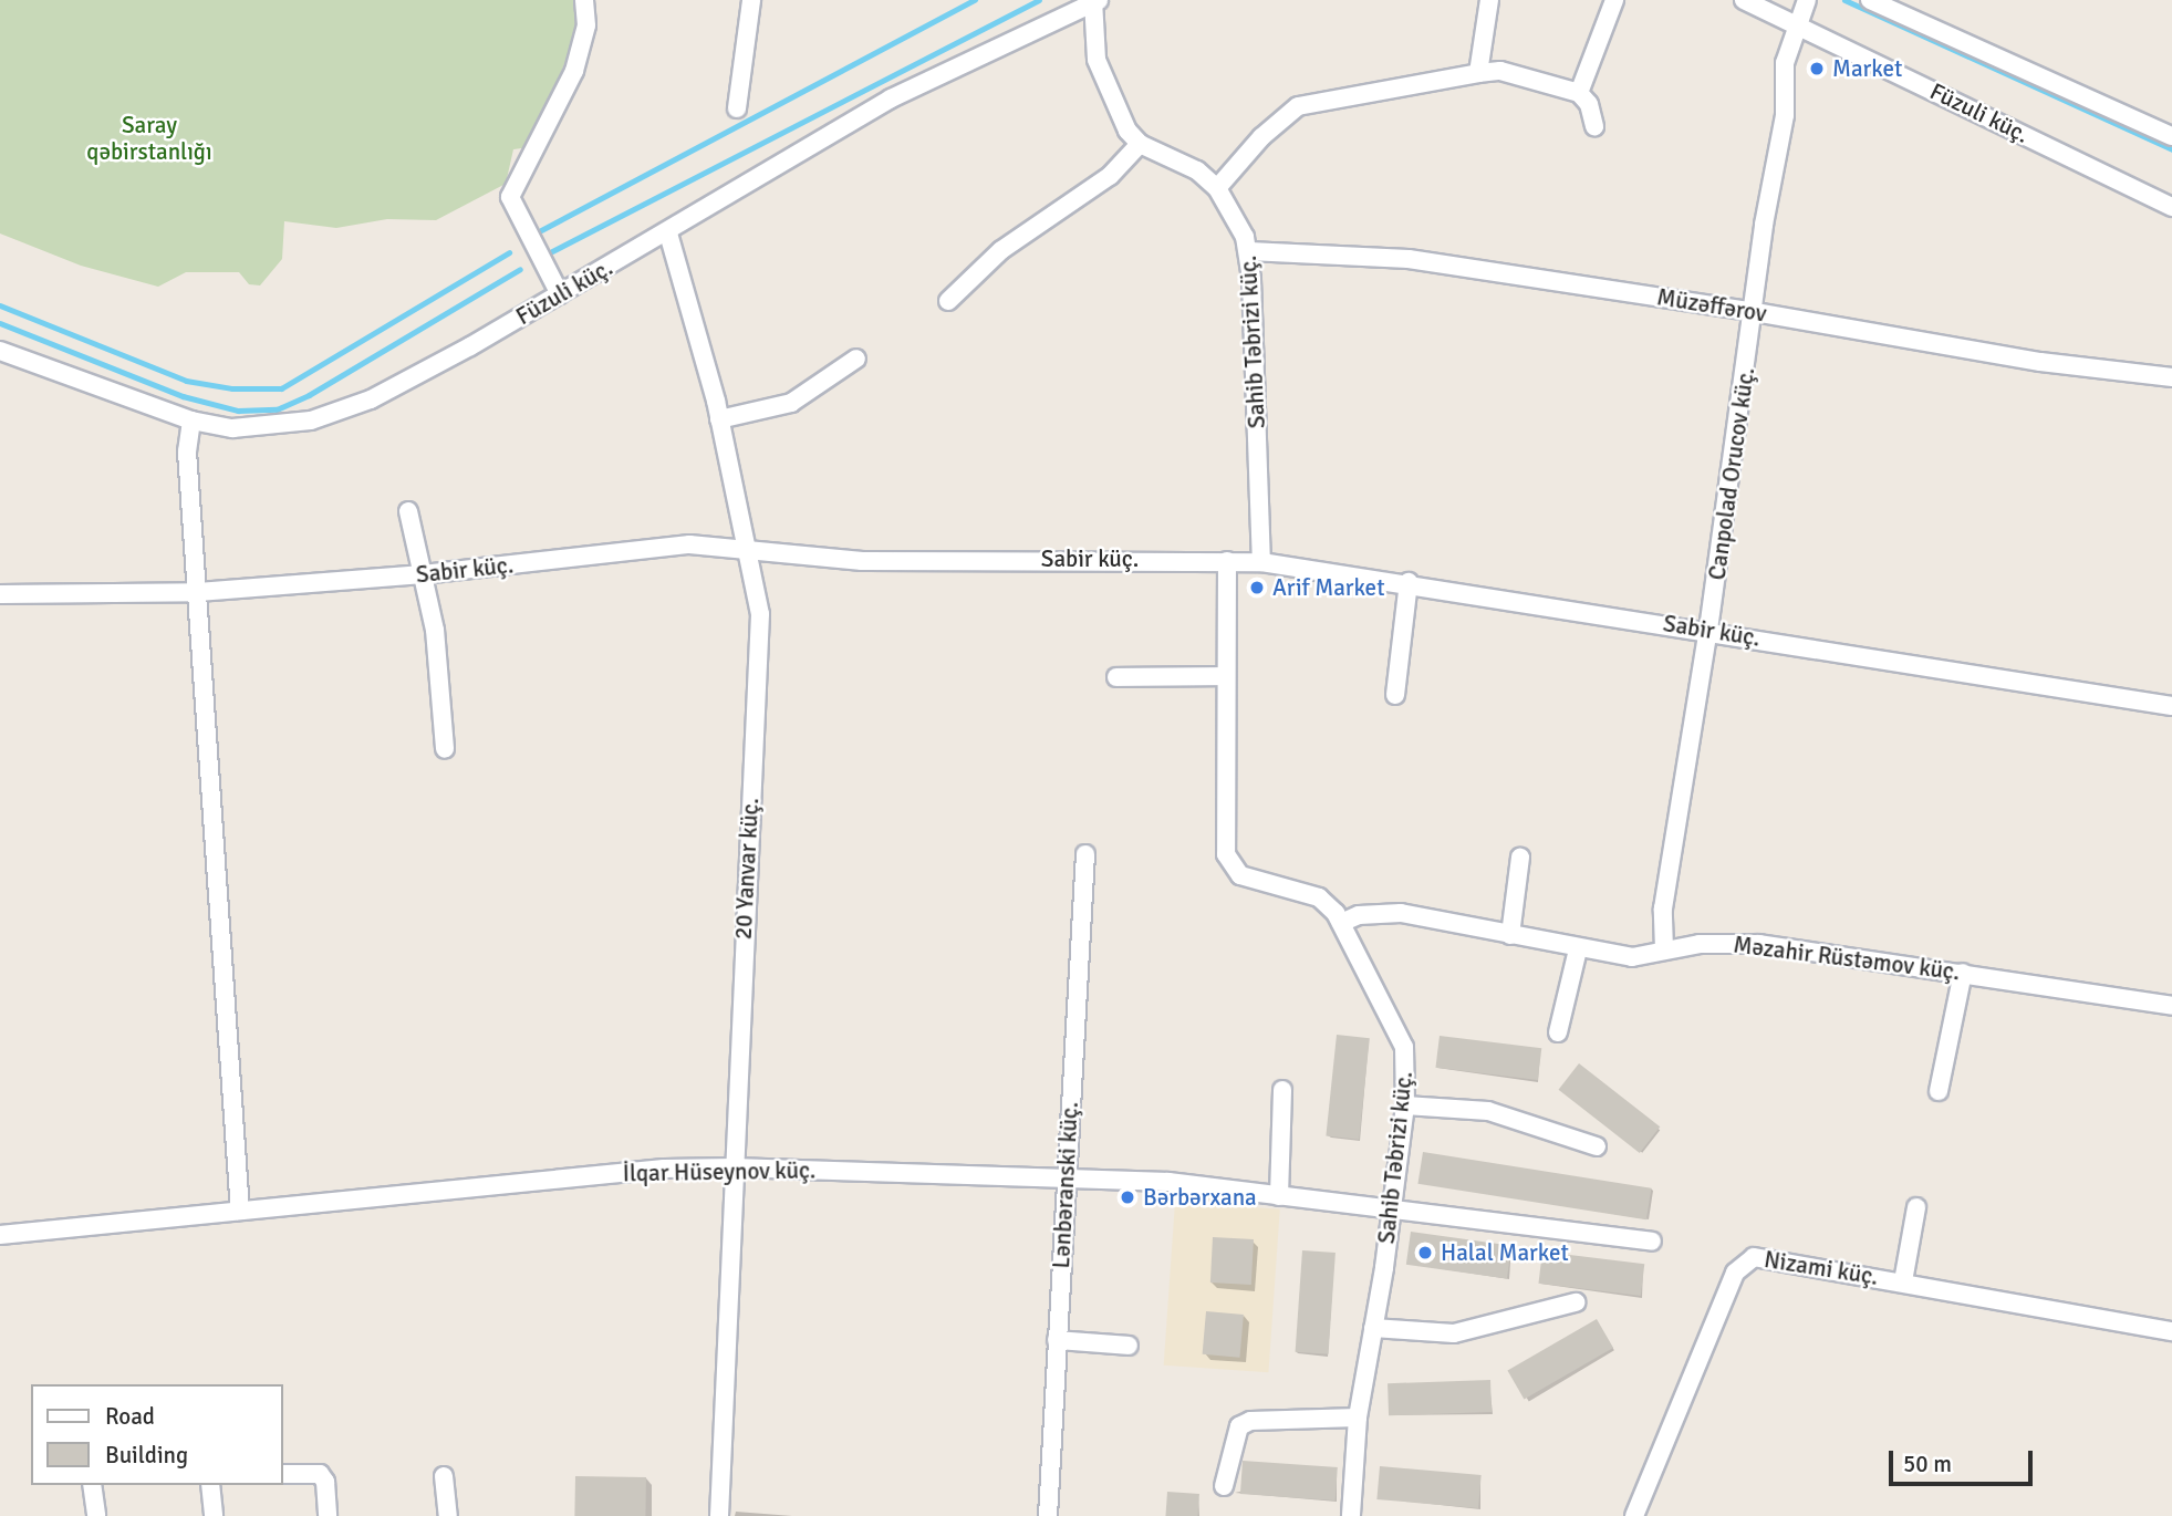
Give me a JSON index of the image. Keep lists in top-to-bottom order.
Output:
{
  "streets": {
    "street": [
      "Füzuli küç.",
      "Müzəffərov",
      "Sahib Təbrizi küç.",
      "Canpolad Orucov küç.",
      "Sabir küç.",
      "20 Yanvar küç.",
      "Məzahir Rüstəmov küç.",
      "İlqar Hüseynov küç.",
      "Lənbəranski küç.",
      "Nizami küç."
    ]
  },
  "crossings": [
    ["Füzuli küç.", "Canpolad Orucov küç."],
    ["Füzuli küç.", "20 Yanvar küç."],
    ["Müzəffərov", "Sahib Təbrizi küç."],
    ["Müzəffərov", "Canpolad Orucov küç."],
    ["Sahib Təbrizi küç.", "Sabir küç."],
    ["Sahib Təbrizi küç.", "Məzahir Rüstəmov küç."],
    ["Sahib Təbrizi küç.", "İlqar Hüseynov küç."],
    ["Canpolad Orucov küç.", "Sabir küç."],
    ["Canpolad Orucov küç.", "Məzahir Rüstəmov küç."],
    ["Sabir küç.", "20 Yanvar küç."],
    ["20 Yanvar küç.", "İlqar Hüseynov küç."],
    ["İlqar Hüseynov küç.", "Lənbəranski küç."]
  ],
  "parks": ["Saray qəbirstanlığı"],
  "places": [
    "Market",
    "Arif Market",
    "Bərbərxana",
    "Halal Market"
  ],
  "legend": ["Road", "Building"],
  "scale_bar": "50 m"
}
